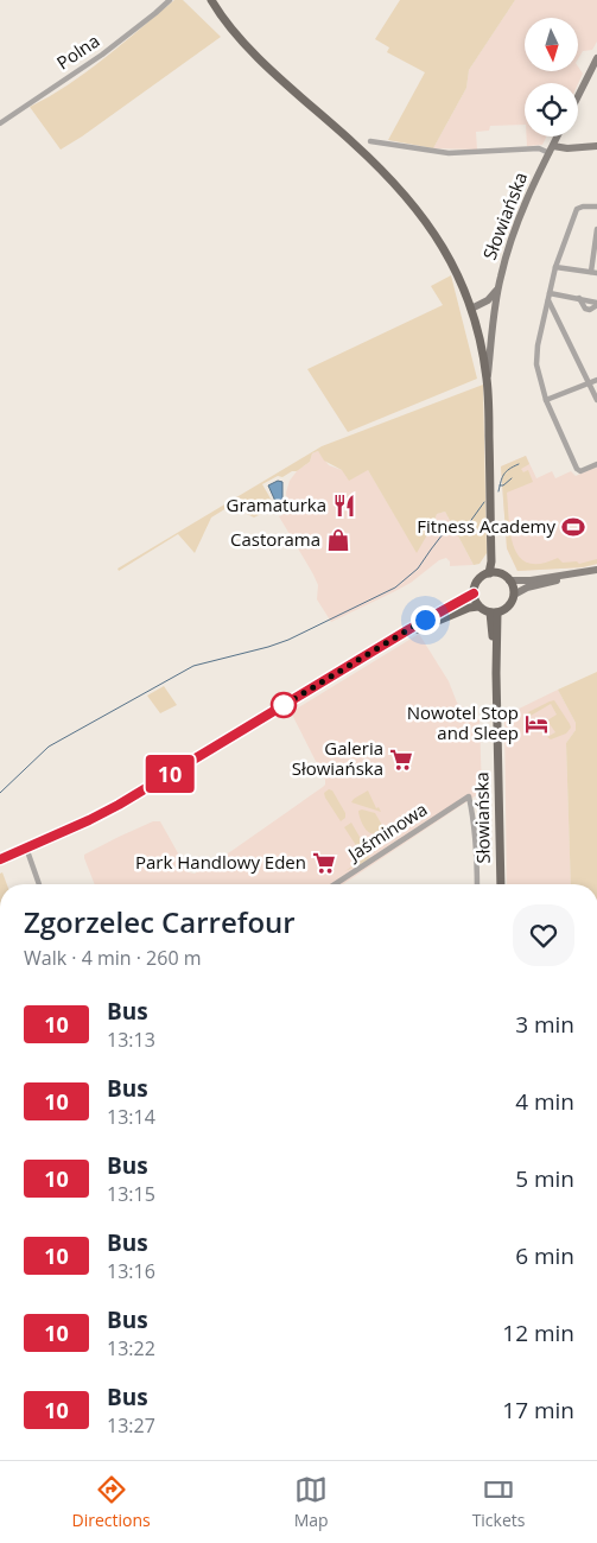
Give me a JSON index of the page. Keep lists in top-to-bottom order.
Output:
{
  "streets": {
    "main road": ["Słowiańska"],
    "street": ["Polna", "Jaśminowa"]
  },
  "places": {
    "restaurant": ["Gramaturka"],
    "sports": ["Fitness Academy"],
    "shop": ["Castorama"],
    "hotel": ["Nowotel Stop and Sleep"],
    "supermarket": ["Galeria Słowiańska", "Park Handlowy Eden"]
  },
  "lines": ["bus line 10"],
  "north": "bottom",
  "page": {
    "on_map": "10",
    "heading": ["Zgorzelec Carrefour", "Walk · 4 min · 260 m"],
    "list": [
      {
        "mark": "10",
        "name": "Bus",
        "note": "13:13",
        "value": "3 min"
      },
      {
        "mark": "10",
        "name": "Bus",
        "note": "13:14",
        "value": "4 min"
      },
      {
        "mark": "10",
        "name": "Bus",
        "note": "13:15",
        "value": "5 min"
      },
      {
        "mark": "10",
        "name": "Bus",
        "note": "13:16",
        "value": "6 min"
      },
      {
        "mark": "10",
        "name": "Bus",
        "note": "13:22",
        "value": "12 min"
      },
      {
        "mark": "10",
        "name": "Bus",
        "note": "13:27",
        "value": "17 min"
      }
    ],
    "tabs": ["Directions", "Map", "Tickets"]
  }
}
